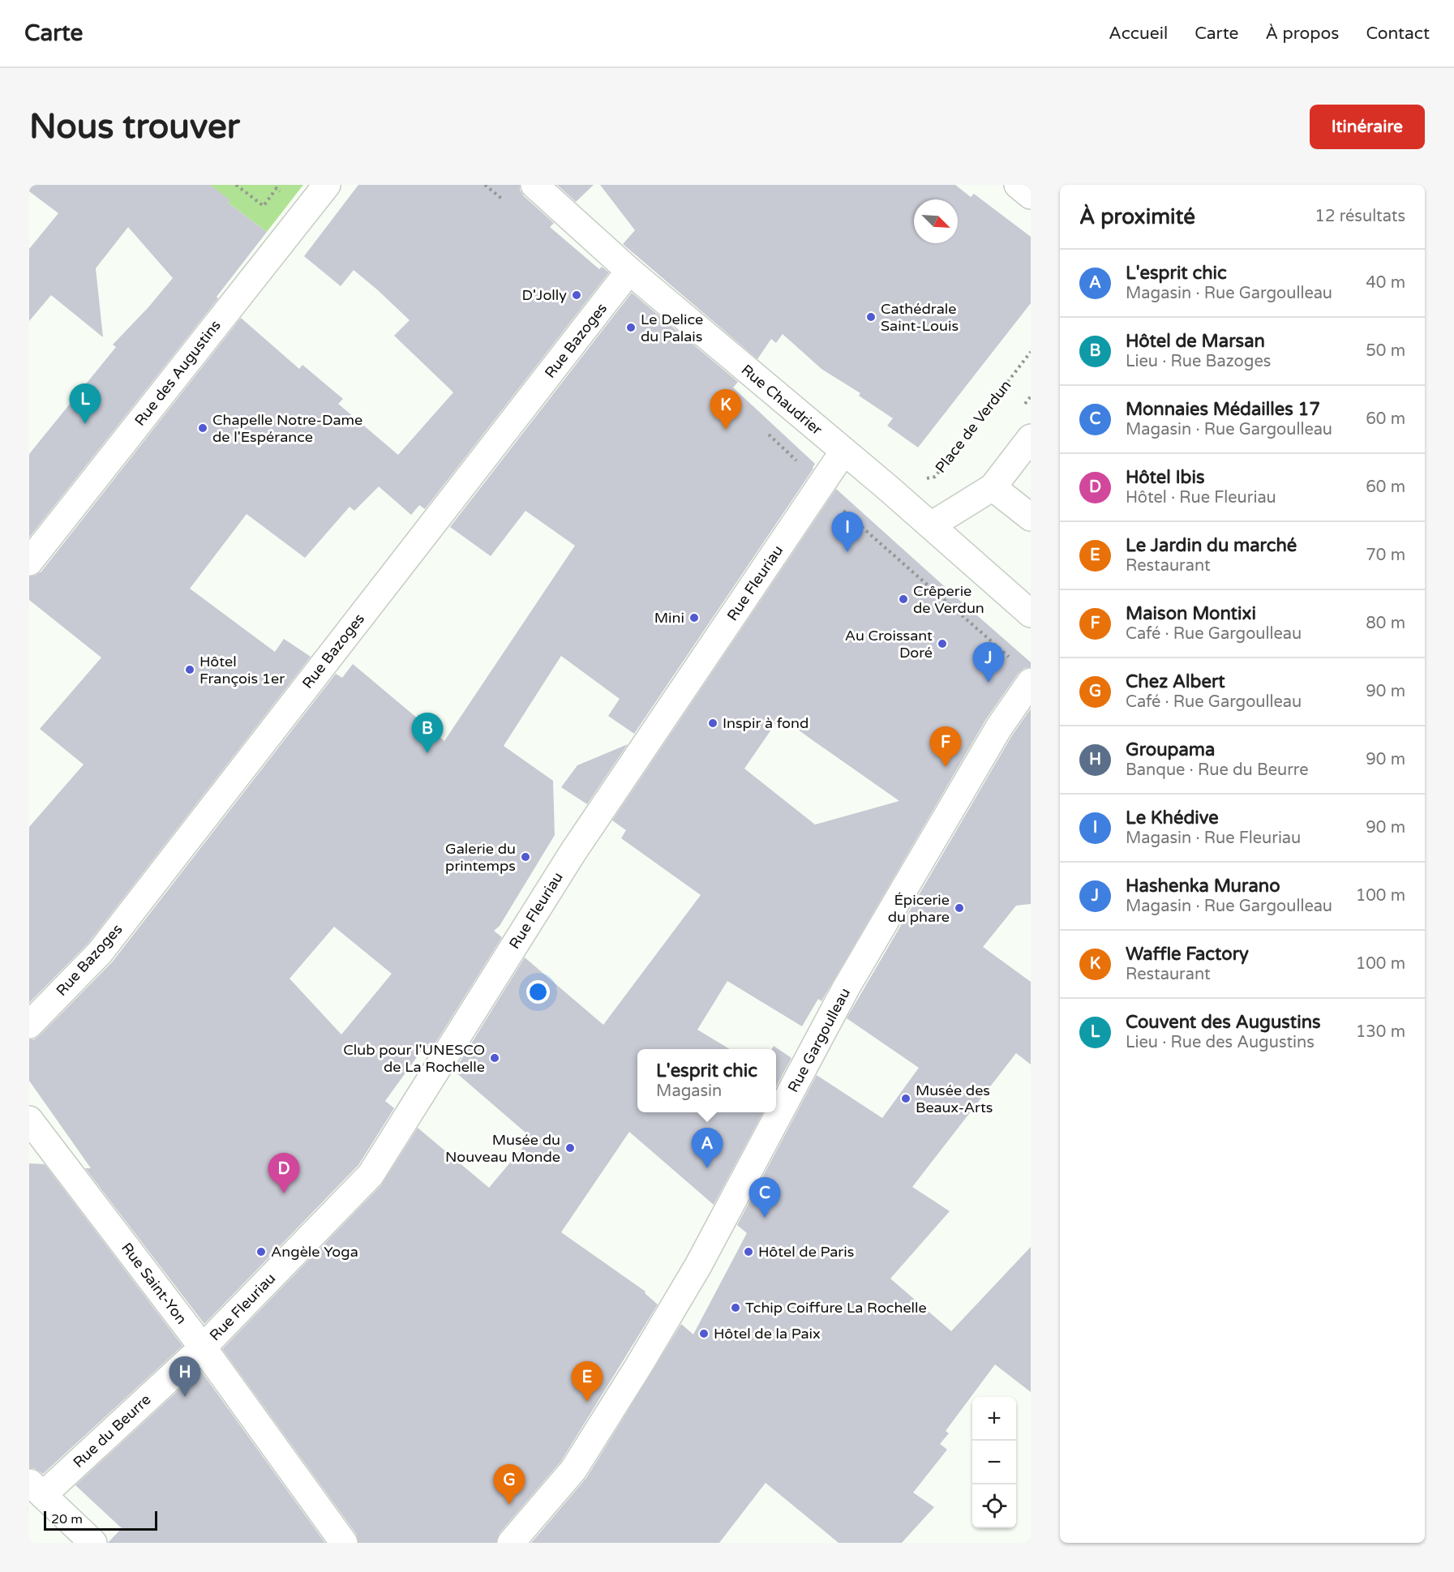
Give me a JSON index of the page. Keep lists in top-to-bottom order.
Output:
{
  "streets": {
    "street": [
      "Rue Bazoges",
      "Rue des Augustins",
      "Rue Chaudrier",
      "Rue Fleuriau",
      "Rue Gargoulleau",
      "Rue Saint-Yon",
      "Rue du Beurre"
    ],
    "path": ["Place de Verdun"]
  },
  "crossings": [
    ["Rue Bazoges", "Rue Chaudrier"],
    ["Rue Chaudrier", "Rue Fleuriau"],
    ["Rue Fleuriau", "Rue Saint-Yon"],
    ["Rue Fleuriau", "Rue du Beurre"],
    ["Rue Saint-Yon", "Rue du Beurre"]
  ],
  "places": [
    "D'Jolly",
    "Cathédrale Saint-Louis",
    "Le Delice du Palais",
    "Chapelle Notre-Dame de l'Espérance",
    "Crêperie de Verdun",
    "Mini",
    "Au Croissant Doré",
    "Hôtel François 1er",
    "Inspir à fond",
    "Galerie du printemps",
    "Épicerie du phare",
    "Club pour l'UNESCO de La Rochelle",
    "Musée des Beaux-Arts",
    "Musée du Nouveau Monde",
    "Angèle Yoga",
    "Hôtel de Paris",
    "Tchip Coiffure La Rochelle",
    "Hôtel de la Paix"
  ],
  "scale_bar": "20 m",
  "north": "bottom right",
  "page": {
    "header": "Carte",
    "nav": [
      "Accueil",
      "Carte",
      "À propos",
      "Contact"
    ],
    "buttons": "Itinéraire",
    "title": "Nous trouver",
    "heading": ["À proximité", "12 résultats"],
    "list": [
      {
        "mark": "A",
        "name": "L'esprit chic",
        "note": "Magasin · Rue Gargoulleau",
        "value": "40 m"
      },
      {
        "mark": "B",
        "name": "Hôtel de Marsan",
        "note": "Lieu · Rue Bazoges",
        "value": "50 m"
      },
      {
        "mark": "C",
        "name": "Monnaies Médailles 17",
        "note": "Magasin · Rue Gargoulleau",
        "value": "60 m"
      },
      {
        "mark": "D",
        "name": "Hôtel Ibis",
        "note": "Hôtel · Rue Fleuriau",
        "value": "60 m"
      },
      {
        "mark": "E",
        "name": "Le Jardin du marché",
        "note": "Restaurant",
        "value": "70 m"
      },
      {
        "mark": "F",
        "name": "Maison Montixi",
        "note": "Café · Rue Gargoulleau",
        "value": "80 m"
      },
      {
        "mark": "G",
        "name": "Chez Albert",
        "note": "Café · Rue Gargoulleau",
        "value": "90 m"
      },
      {
        "mark": "H",
        "name": "Groupama",
        "note": "Banque · Rue du Beurre",
        "value": "90 m"
      },
      {
        "mark": "I",
        "name": "Le Khédive",
        "note": "Magasin · Rue Fleuriau",
        "value": "90 m"
      },
      {
        "mark": "J",
        "name": "Hashenka Murano",
        "note": "Magasin · Rue Gargoulleau",
        "value": "100 m"
      },
      {
        "mark": "K",
        "name": "Waffle Factory",
        "note": "Restaurant",
        "value": "100 m"
      },
      {
        "mark": "L",
        "name": "Couvent des Augustins",
        "note": "Lieu · Rue des Augustins",
        "value": "130 m"
      }
    ],
    "pins": [
      "L",
      "K",
      "I",
      "J",
      "B",
      "F",
      "A",
      "D",
      "C",
      "H",
      "E",
      "G"
    ],
    "popup": ["L'esprit chic", "Magasin"],
    "map_buttons": ["+", "−"],
    "scale": "20 m"
  }
}
